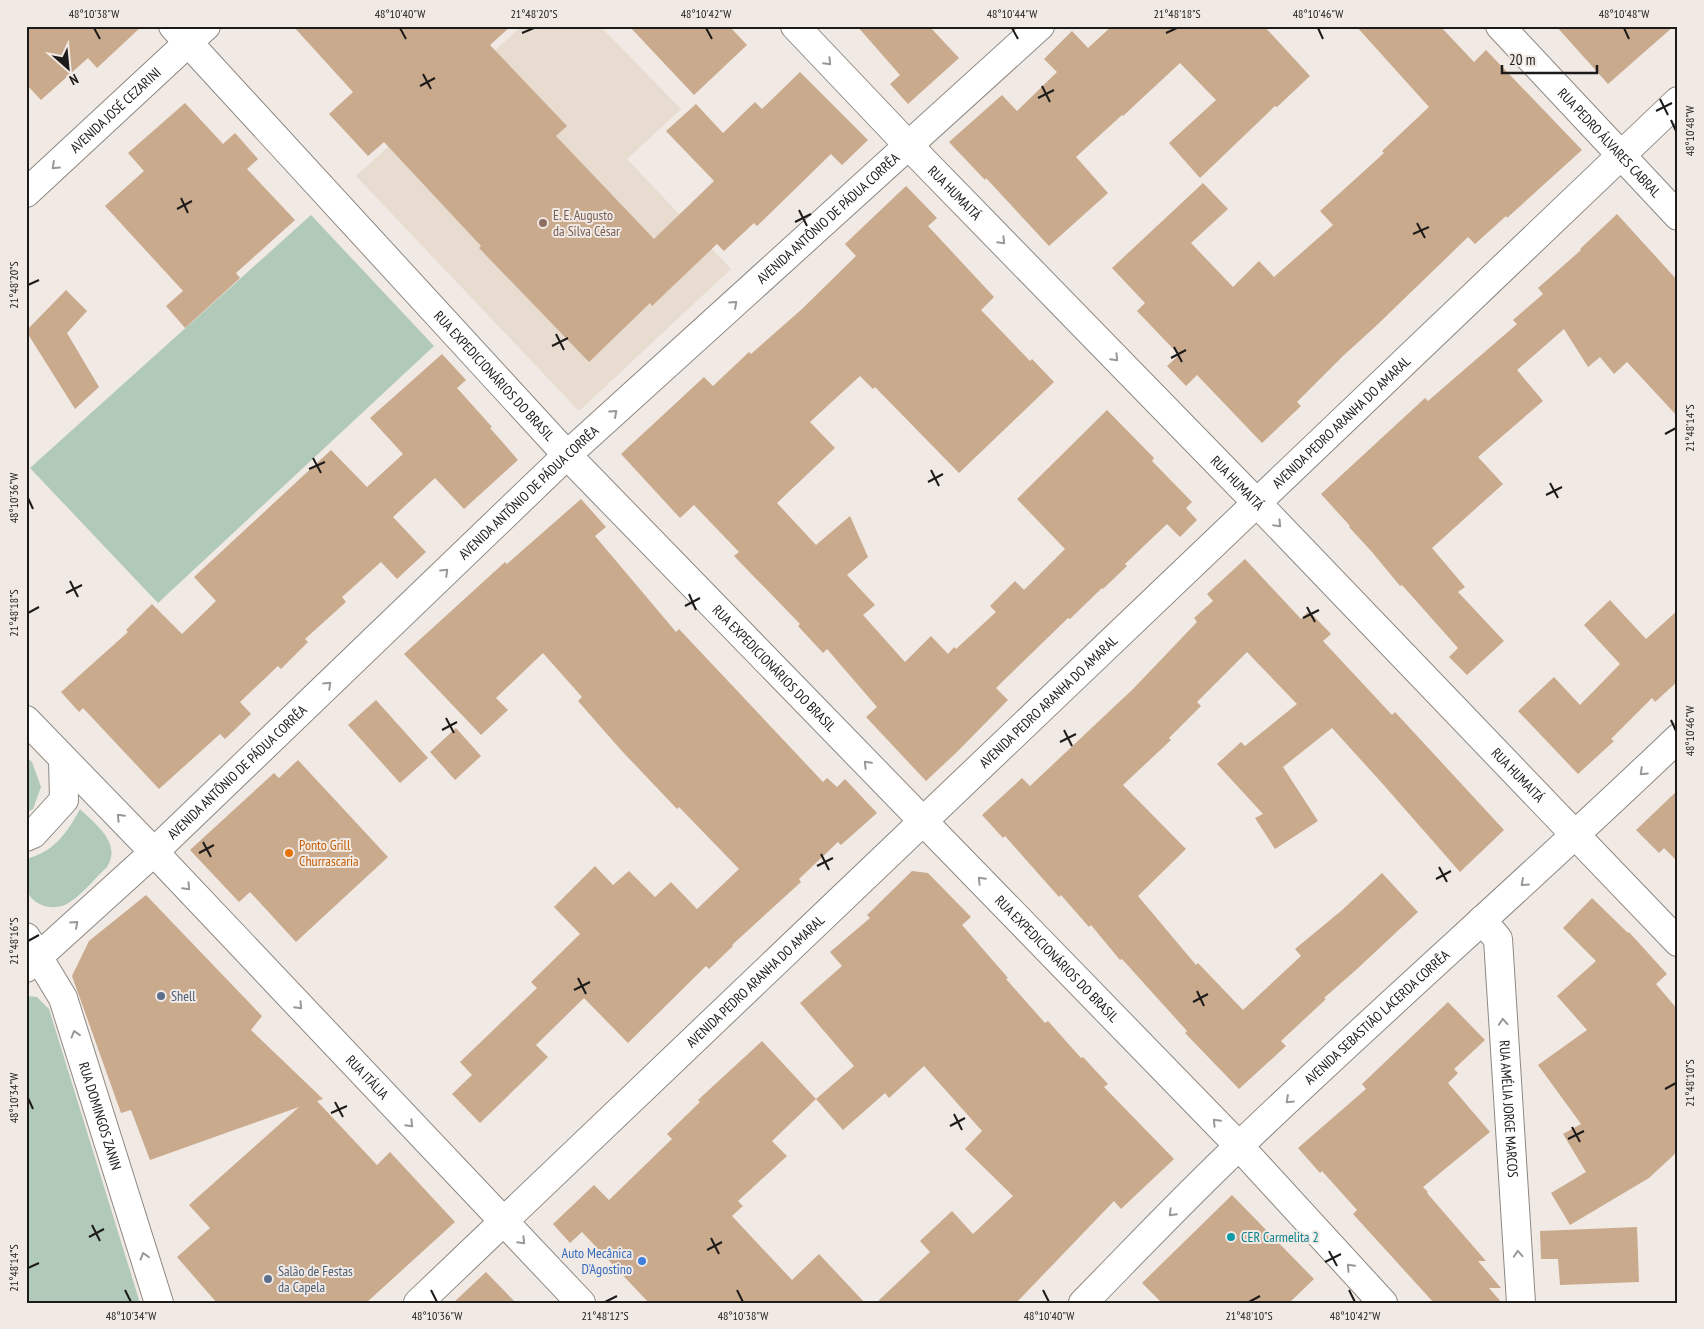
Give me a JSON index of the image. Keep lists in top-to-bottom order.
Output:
{
  "streets": {
    "street": [
      "AVENIDA JOSÉ CEZARINI",
      "RUA PEDRO ÁLVARES CABRAL",
      "RUA HUMAITÁ",
      "AVENIDA ANTÔNIO DE PÁDUA CORRÊA",
      "RUA EXPEDICIONÁRIOS DO BRASIL",
      "AVENIDA PEDRO ARANHA DO AMARAL",
      "AVENIDA SEBASTIÃO LACERDA CORRÊA",
      "RUA ITÁLIA",
      "RUA AMÉLIA JORGE MARCOS",
      "RUA DOMINGOS ZANIN"
    ]
  },
  "crossings": [
    ["AVENIDA JOSÉ CEZARINI", "RUA EXPEDICIONÁRIOS DO BRASIL"],
    ["RUA PEDRO ÁLVARES CABRAL", "AVENIDA PEDRO ARANHA DO AMARAL"],
    ["RUA HUMAITÁ", "AVENIDA ANTÔNIO DE PÁDUA CORRÊA"],
    ["RUA HUMAITÁ", "AVENIDA PEDRO ARANHA DO AMARAL"],
    ["RUA HUMAITÁ", "AVENIDA SEBASTIÃO LACERDA CORRÊA"],
    ["AVENIDA ANTÔNIO DE PÁDUA CORRÊA", "RUA EXPEDICIONÁRIOS DO BRASIL"],
    ["AVENIDA ANTÔNIO DE PÁDUA CORRÊA", "RUA ITÁLIA"],
    ["AVENIDA ANTÔNIO DE PÁDUA CORRÊA", "RUA DOMINGOS ZANIN"],
    ["RUA EXPEDICIONÁRIOS DO BRASIL", "AVENIDA PEDRO ARANHA DO AMARAL"],
    ["RUA EXPEDICIONÁRIOS DO BRASIL", "AVENIDA SEBASTIÃO LACERDA CORRÊA"],
    ["AVENIDA PEDRO ARANHA DO AMARAL", "RUA ITÁLIA"],
    ["AVENIDA SEBASTIÃO LACERDA CORRÊA", "RUA AMÉLIA JORGE MARCOS"]
  ],
  "one_way": [
    "AVENIDA JOSÉ CEZARINI",
    "RUA HUMAITÁ",
    "AVENIDA ANTÔNIO DE PÁDUA CORRÊA",
    "RUA EXPEDICIONÁRIOS DO BRASIL",
    "AVENIDA SEBASTIÃO LACERDA CORRÊA",
    "RUA ITÁLIA",
    "RUA AMÉLIA JORGE MARCOS",
    "RUA DOMINGOS ZANIN"
  ],
  "places": [
    "E. E. Augusto da Silva César",
    "Ponto Grill Churrascaria",
    "Shell",
    "CER Carmelita 2",
    "Auto Mecânica D'Agostino",
    "Salão de Festas da Capela"
  ],
  "scale_bar": "20 m",
  "north": "bottom right",
  "coordinates": [
    "48°10'38\"W",
    "48°10'40\"W",
    "21°48'20\"S",
    "48°10'42\"W",
    "48°10'44\"W",
    "21°48'18\"S",
    "48°10'46\"W",
    "48°10'48\"W",
    "21°48'14\"S",
    "48°10'36\"W",
    "21°48'16\"S",
    "21°48'10\"S",
    "48°10'34\"W",
    "21°48'12\"S"
  ]
}
